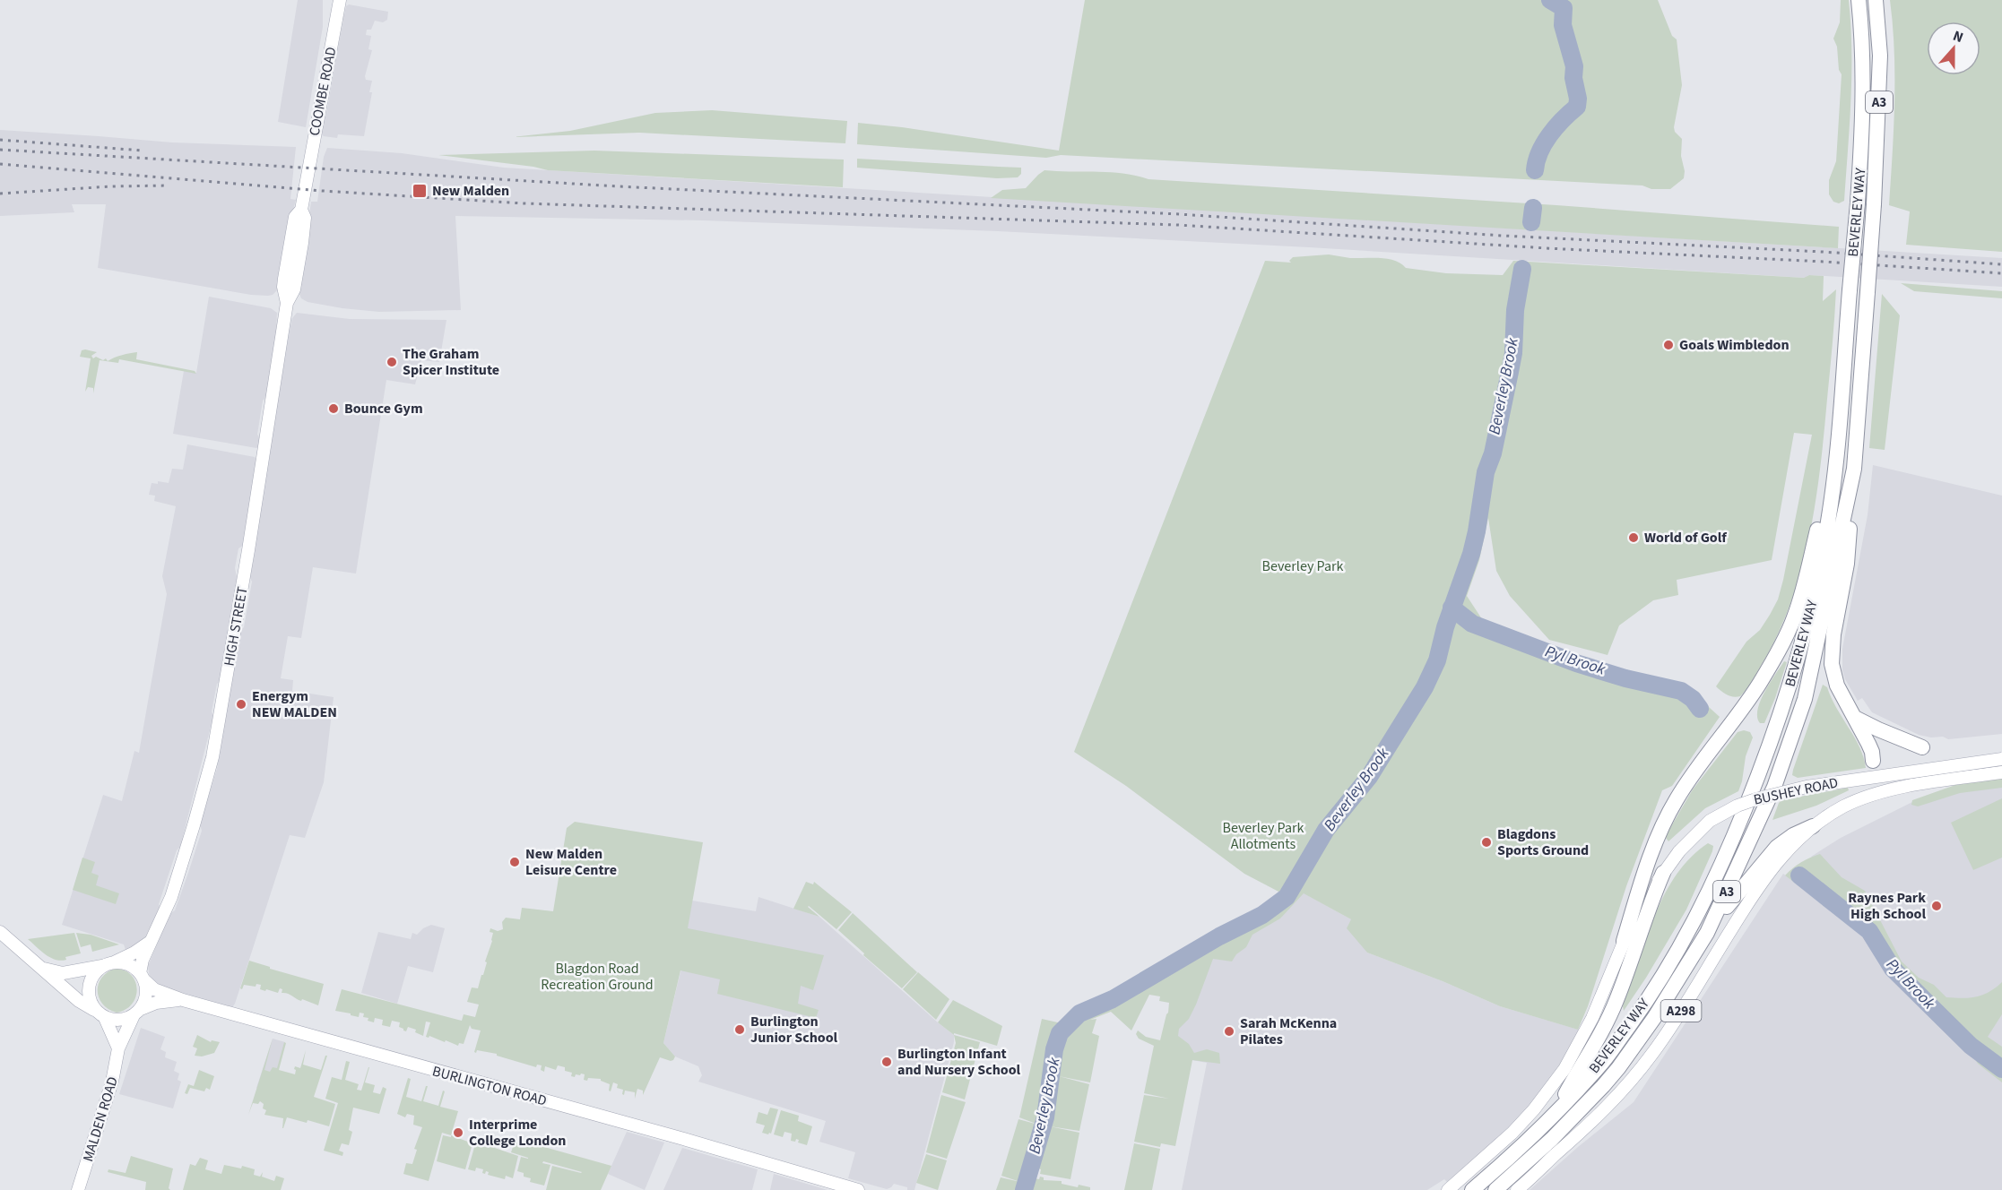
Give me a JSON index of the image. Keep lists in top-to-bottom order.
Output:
{
  "streets": {
    "highway": ["A3", "BEVERLEY WAY", "A298"],
    "main road": [
      "COOMBE ROAD",
      "HIGH STREET",
      "BUSHEY ROAD",
      "BURLINGTON ROAD",
      "MALDEN ROAD"
    ]
  },
  "crossings": [
    ["COOMBE ROAD", "HIGH STREET"],
    ["BEVERLEY WAY", "BUSHEY ROAD"],
    ["BEVERLEY WAY", "A298"],
    ["HIGH STREET", "BURLINGTON ROAD"],
    ["HIGH STREET", "MALDEN ROAD"],
    ["BURLINGTON ROAD", "MALDEN ROAD"]
  ],
  "water": ["Beverley Brook", "Pyl Brook"],
  "parks": ["Beverley Park", "Beverley Park Allotments", "Blagdon Road Recreation Ground"],
  "places": {
    "transit": ["New Malden"],
    "other": [
      "Goals Wimbledon",
      "The Graham Spicer Institute",
      "Bounce Gym",
      "World of Golf",
      "Energym NEW MALDEN",
      "Blagdons Sports Ground",
      "New Malden Leisure Centre",
      "Raynes Park High School",
      "Burlington Junior School",
      "Sarah McKenna Pilates",
      "Burlington Infant and Nursery School",
      "Interprime College London"
    ]
  },
  "north": "top"
}
